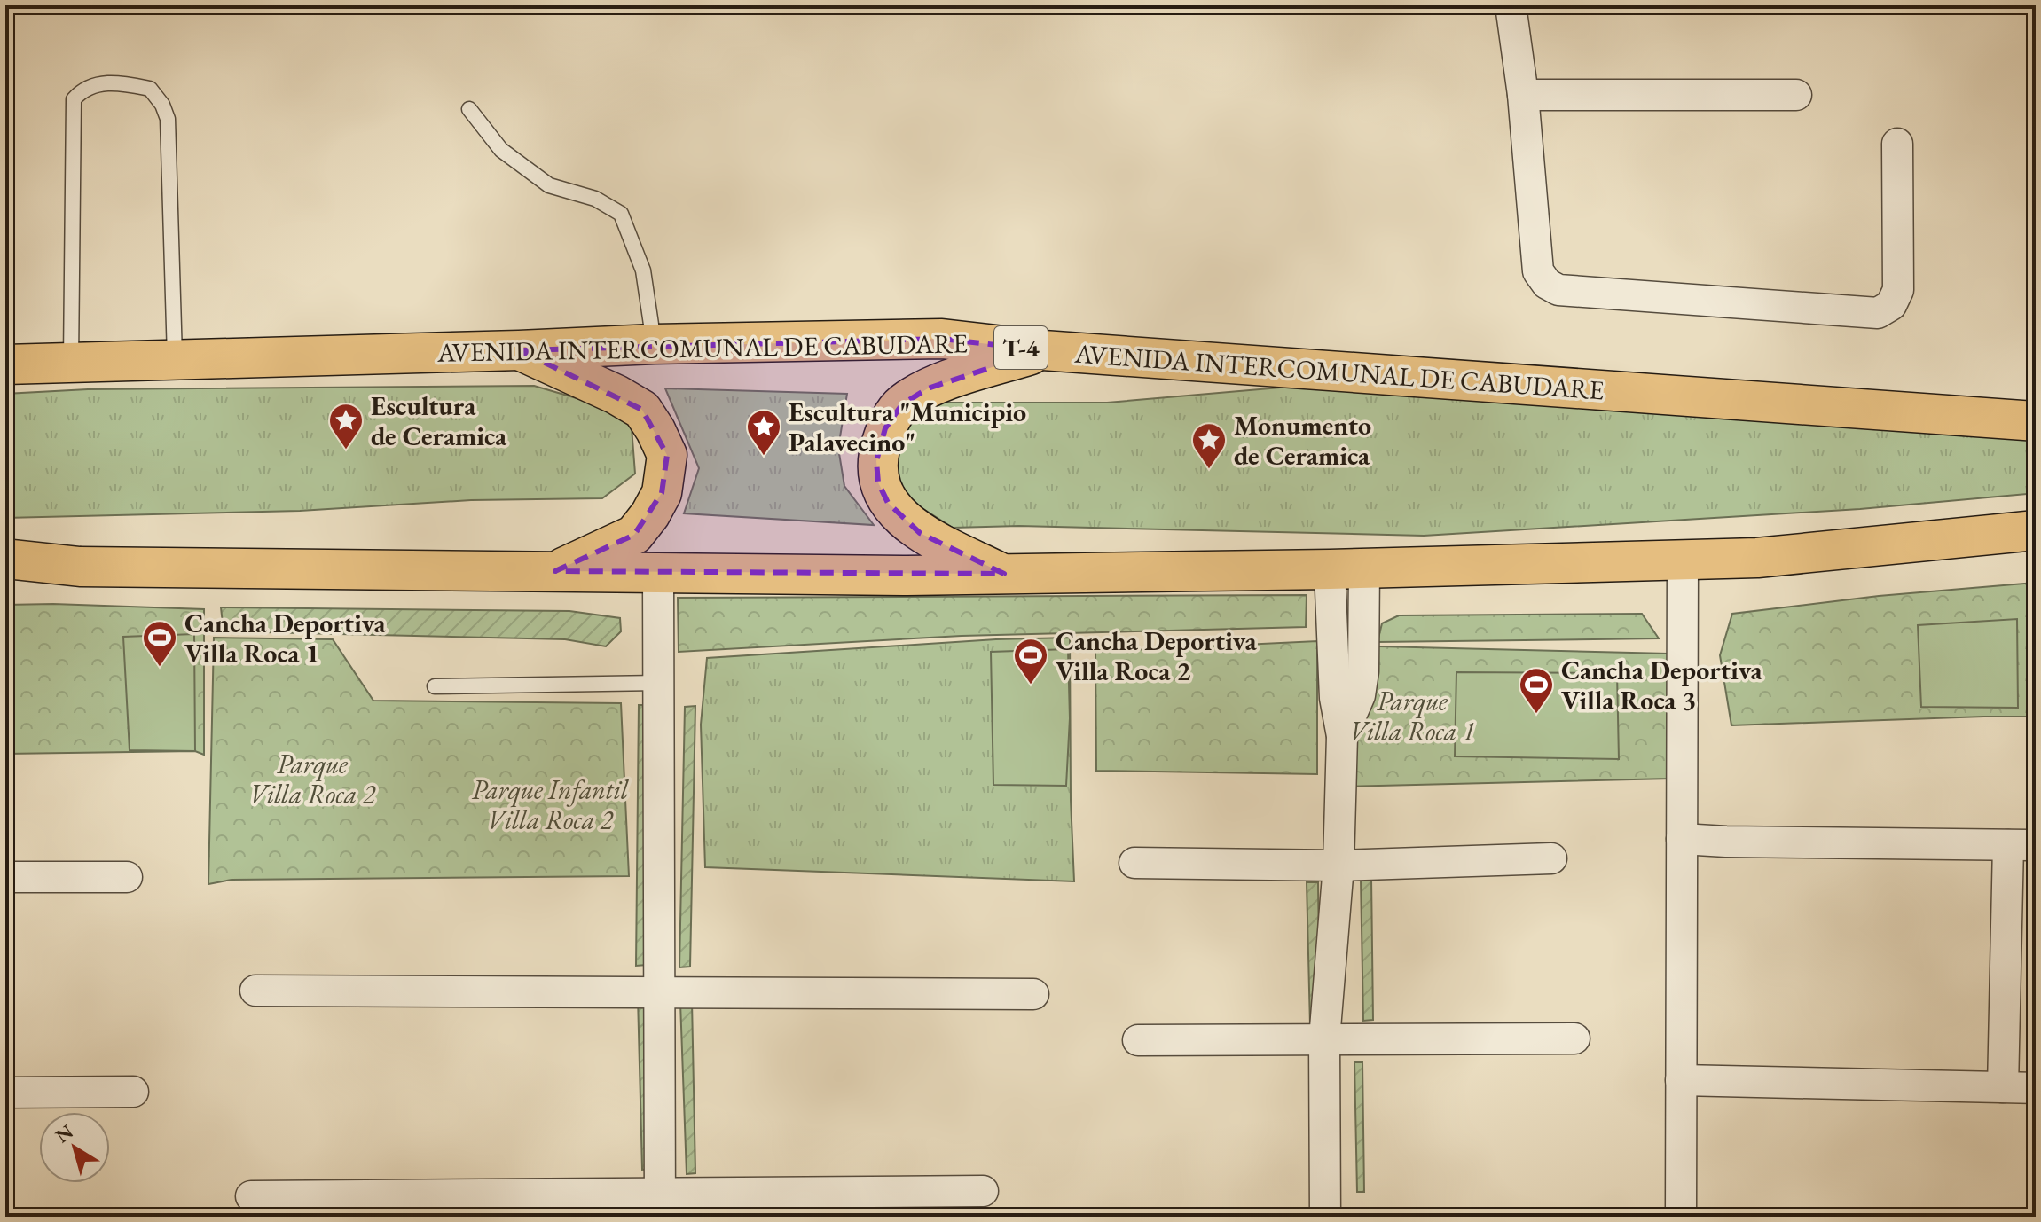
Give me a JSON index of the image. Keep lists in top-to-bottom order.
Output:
{
  "streets": {
    "highway": ["AVENIDA INTERCOMUNAL DE CABUDARE", "T-4"]
  },
  "crossings": [
    ["AVENIDA INTERCOMUNAL DE CABUDARE", "T-4"]
  ],
  "parks": ["Parque Villa Roca 1", "Parque Villa Roca 2", "Parque Infantil Villa Roca 2"],
  "places": {
    "place": ["Escultura de Ceramica", "Escultura \"Municipio Palavecino\"", "Monumento de Ceramica"],
    "sports": ["Cancha Deportiva Villa Roca 1", "Cancha Deportiva Villa Roca 2", "Cancha Deportiva Villa Roca 3"]
  },
  "north": "top left"
}
